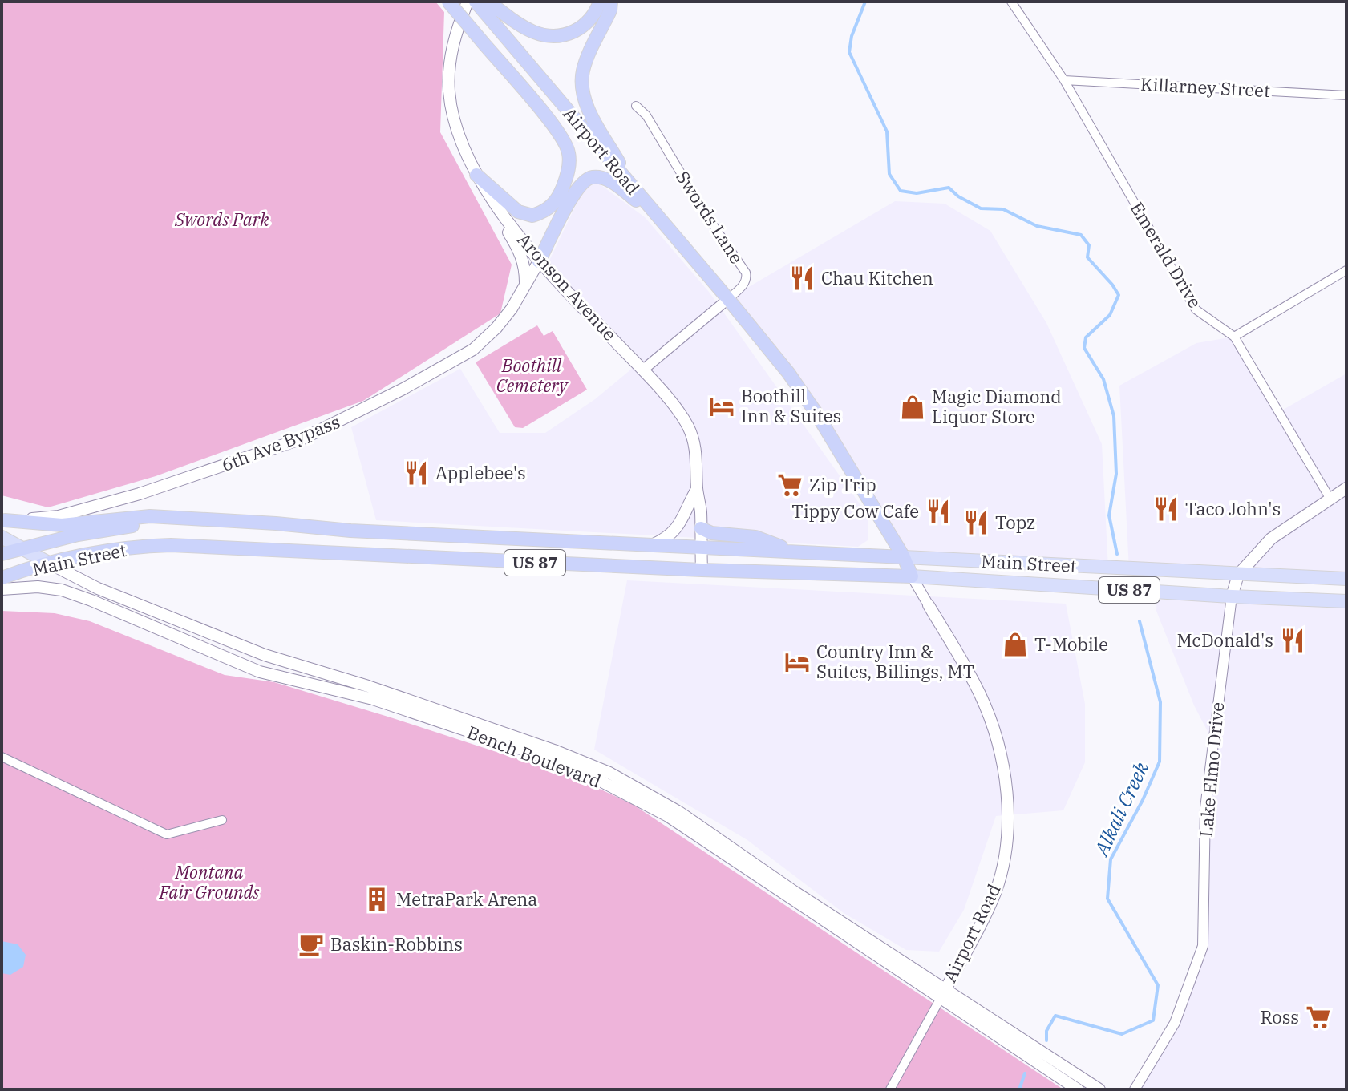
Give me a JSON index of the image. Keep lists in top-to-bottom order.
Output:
{
  "streets": {
    "highway": ["Airport Road", "Main Street", "US 87"],
    "main road": [
      "Aronson Avenue",
      "6th Ave Bypass",
      "Bench Boulevard",
      "Lake Elmo Drive"
    ],
    "street": ["Killarney Street", "Swords Lane", "Emerald Drive"]
  },
  "crossings": [
    ["Killarney Street", "Emerald Drive"],
    ["Airport Road", "Swords Lane"],
    ["Airport Road", "Main Street"],
    ["Airport Road", "US 87"],
    ["Airport Road", "Bench Boulevard"],
    ["Swords Lane", "Aronson Avenue"],
    ["Emerald Drive", "Lake Elmo Drive"],
    ["Aronson Avenue", "6th Ave Bypass"],
    ["Aronson Avenue", "Main Street"],
    ["Aronson Avenue", "US 87"],
    ["Main Street", "US 87"],
    ["Main Street", "Lake Elmo Drive"]
  ],
  "water": ["Alkali Creek"],
  "parks": ["Swords Park", "Boothill Cemetery", "Montana Fair Grounds"],
  "places": {
    "restaurant": [
      "Chau Kitchen",
      "Applebee's",
      "Taco John's",
      "Tippy Cow Cafe",
      "Topz",
      "McDonald's"
    ],
    "hotel": ["Boothill Inn & Suites", "Country Inn & Suites, Billings, MT"],
    "shop": ["Magic Diamond Liquor Store", "T-Mobile"],
    "supermarket": ["Zip Trip", "Ross"],
    "building": ["MetraPark Arena"],
    "cafe": ["Baskin-Robbins"]
  }
}
